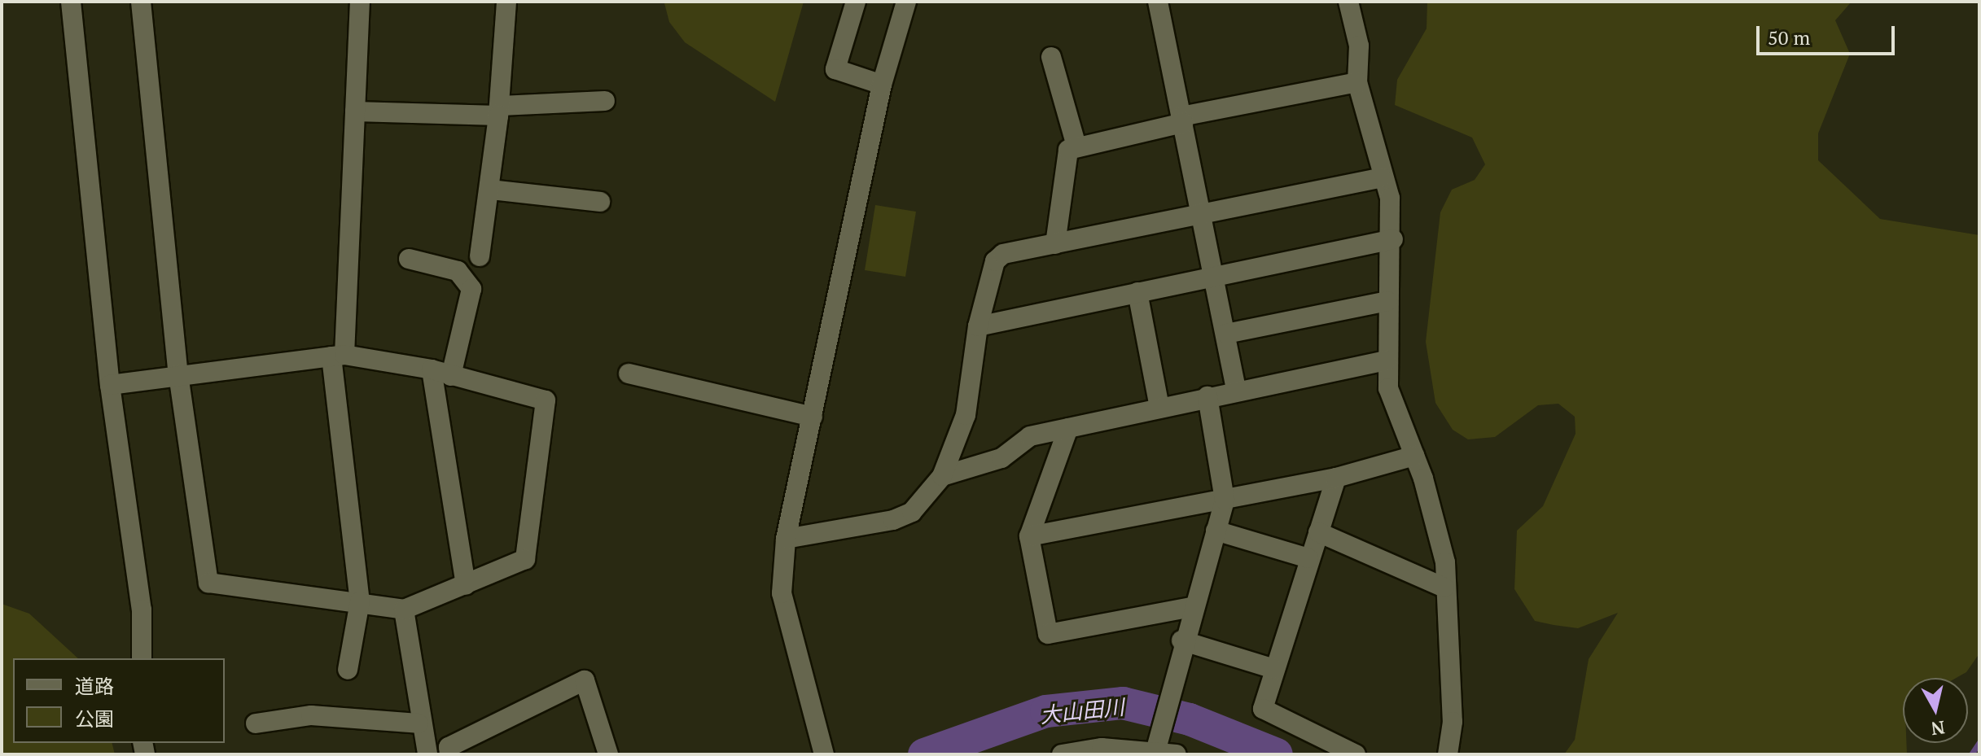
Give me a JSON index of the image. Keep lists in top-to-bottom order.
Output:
{
  "water": ["大山田川"],
  "legend": ["道路", "公園"],
  "scale_bar": "50 m",
  "north": "bottom"
}
